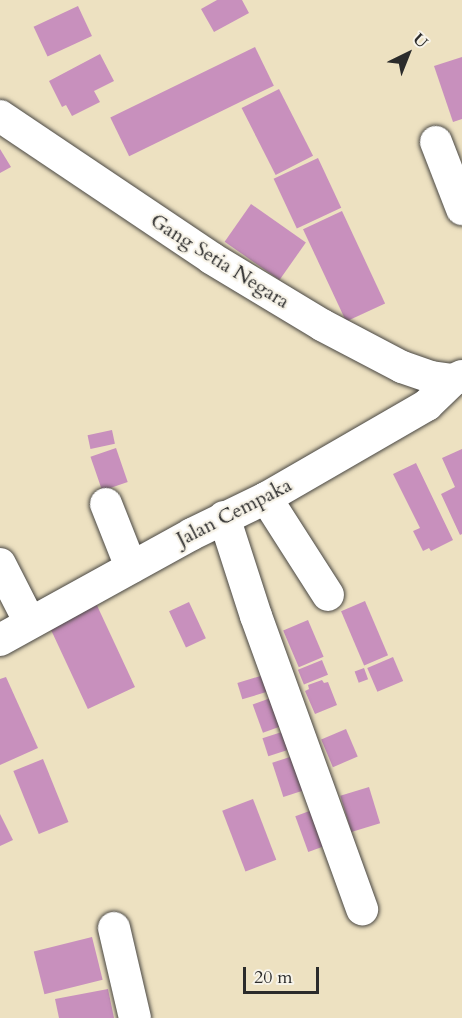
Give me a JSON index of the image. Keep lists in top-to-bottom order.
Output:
{
  "streets": {
    "street": ["Gang Setia Negara", "Jalan Cempaka"]
  },
  "crossings": [
    ["Gang Setia Negara", "Jalan Cempaka"]
  ],
  "scale_bar": "20 m",
  "north": "top right"
}
